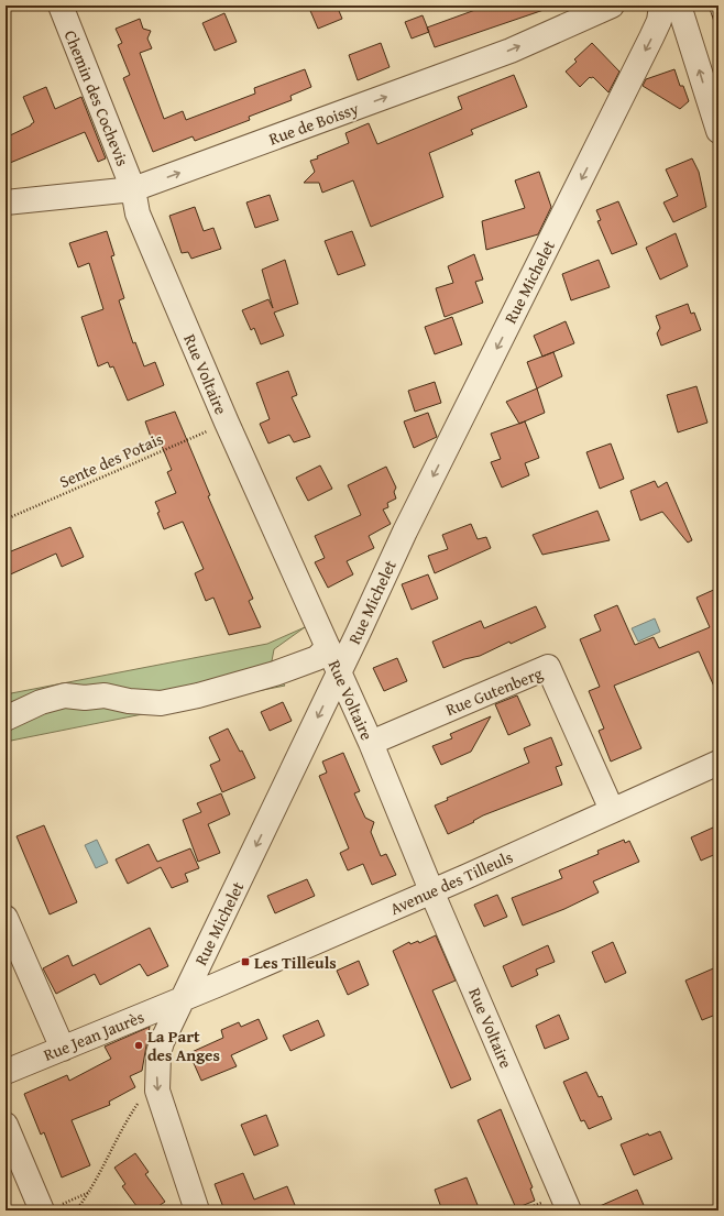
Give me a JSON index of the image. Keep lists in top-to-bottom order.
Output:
{
  "streets": {
    "street": [
      "Chemin des Cochevis",
      "Rue de Boissy",
      "Rue Michelet",
      "Rue Voltaire",
      "Rue Gutenberg",
      "Avenue des Tilleuls",
      "Rue Jean Jaurès"
    ],
    "path": ["Sente des Potais"]
  },
  "crossings": [
    ["Chemin des Cochevis", "Rue de Boissy"],
    ["Chemin des Cochevis", "Rue Voltaire"],
    ["Rue de Boissy", "Rue Voltaire"],
    ["Rue Michelet", "Rue Voltaire"],
    ["Rue Michelet", "Avenue des Tilleuls"],
    ["Rue Michelet", "Rue Jean Jaurès"],
    ["Rue Voltaire", "Sente des Potais"],
    ["Rue Voltaire", "Rue Gutenberg"],
    ["Rue Voltaire", "Avenue des Tilleuls"],
    ["Rue Gutenberg", "Avenue des Tilleuls"],
    ["Avenue des Tilleuls", "Rue Jean Jaurès"]
  ],
  "one_way": ["Rue de Boissy", "Rue Michelet"],
  "places": {
    "transit": ["Les Tilleuls"],
    "other": ["La Part des Anges"]
  }
}
